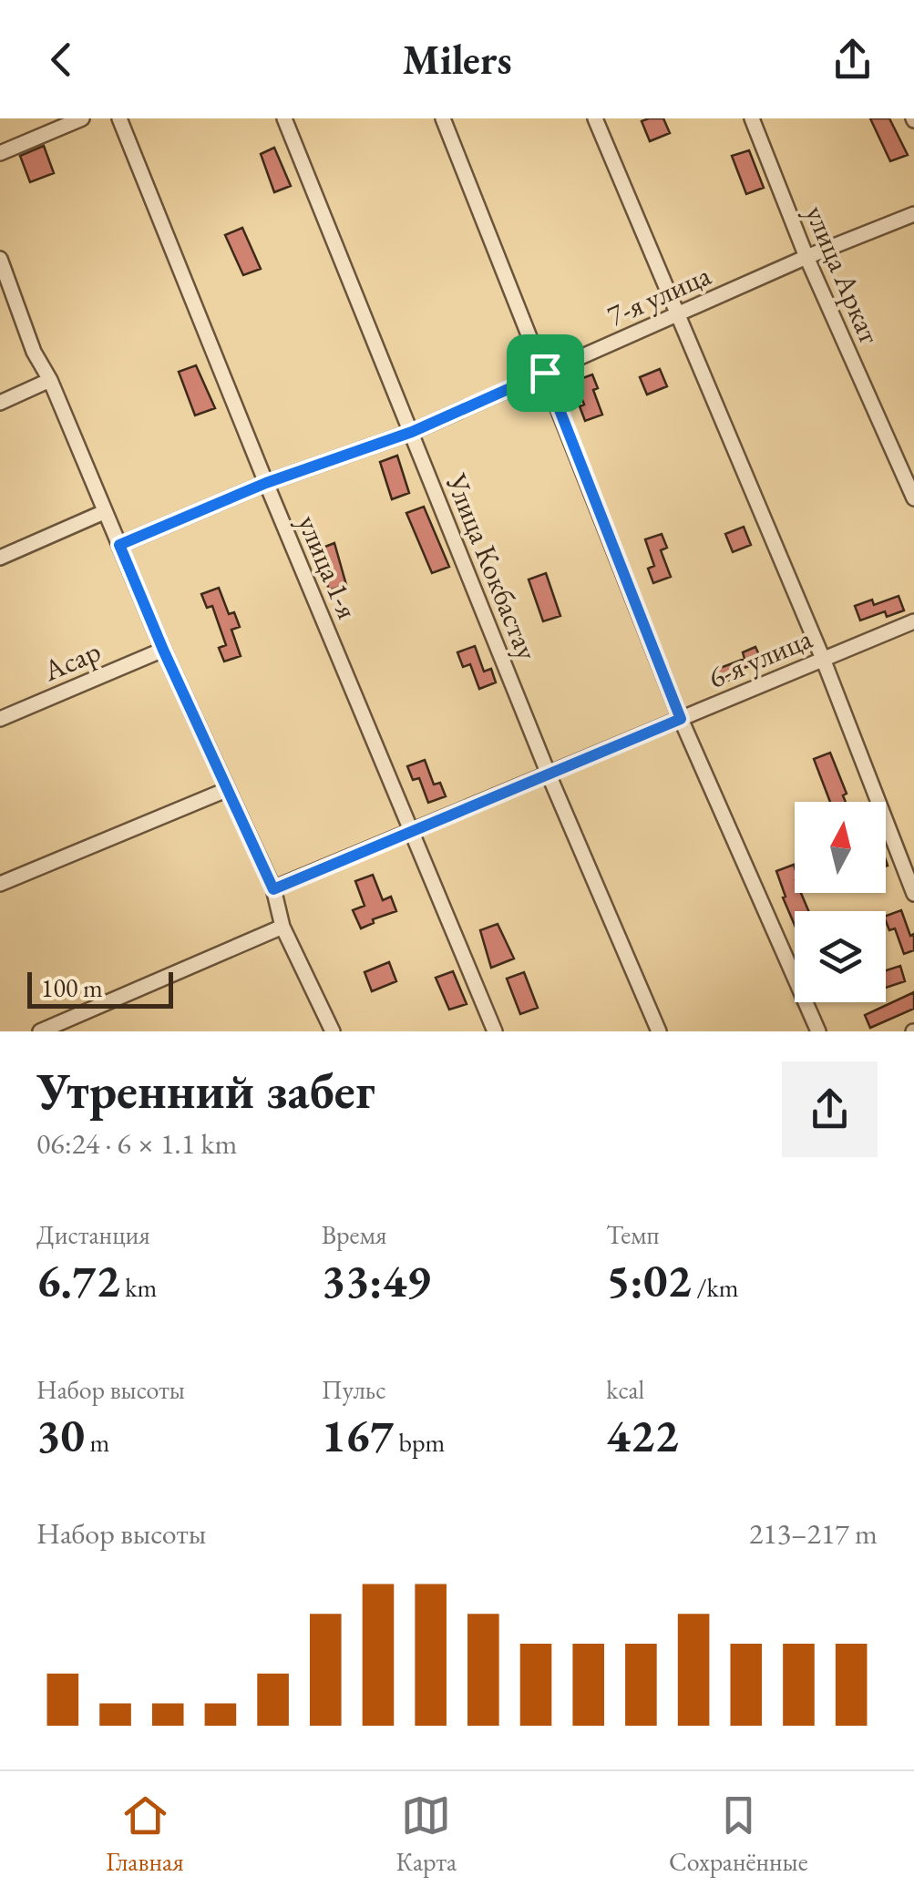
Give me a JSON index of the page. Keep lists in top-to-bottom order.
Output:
{
  "streets": {
    "street": [
      "улица Аркат",
      "7-я улица",
      "улица 1-я",
      "Улица Кокбастау",
      "6-я улица",
      "Асар"
    ]
  },
  "crossings": [
    ["улица Аркат", "7-я улица"],
    ["7-я улица", "улица 1-я"],
    ["7-я улица", "Улица Кокбастау"],
    ["улица 1-я", "6-я улица"],
    ["Улица Кокбастау", "6-я улица"]
  ],
  "scale_bar": "100 m",
  "north": "top",
  "page": {
    "header": "Milers",
    "scale": "100 m",
    "heading": ["Утренний забег", "06:24 · 6 × 1.1 km"],
    "stats": [
      ["Дистанция", "6.72 km"],
      ["Время", "33:49"],
      ["Темп", "5:02 /km"],
      ["Набор высоты", "30 m"],
      ["Пульс", "167 bpm"],
      ["kcal", "422"]
    ],
    "chart": ["Набор высоты", "213–217 m"],
    "tabs": ["Главная", "Карта", "Сохранённые"]
  }
}
